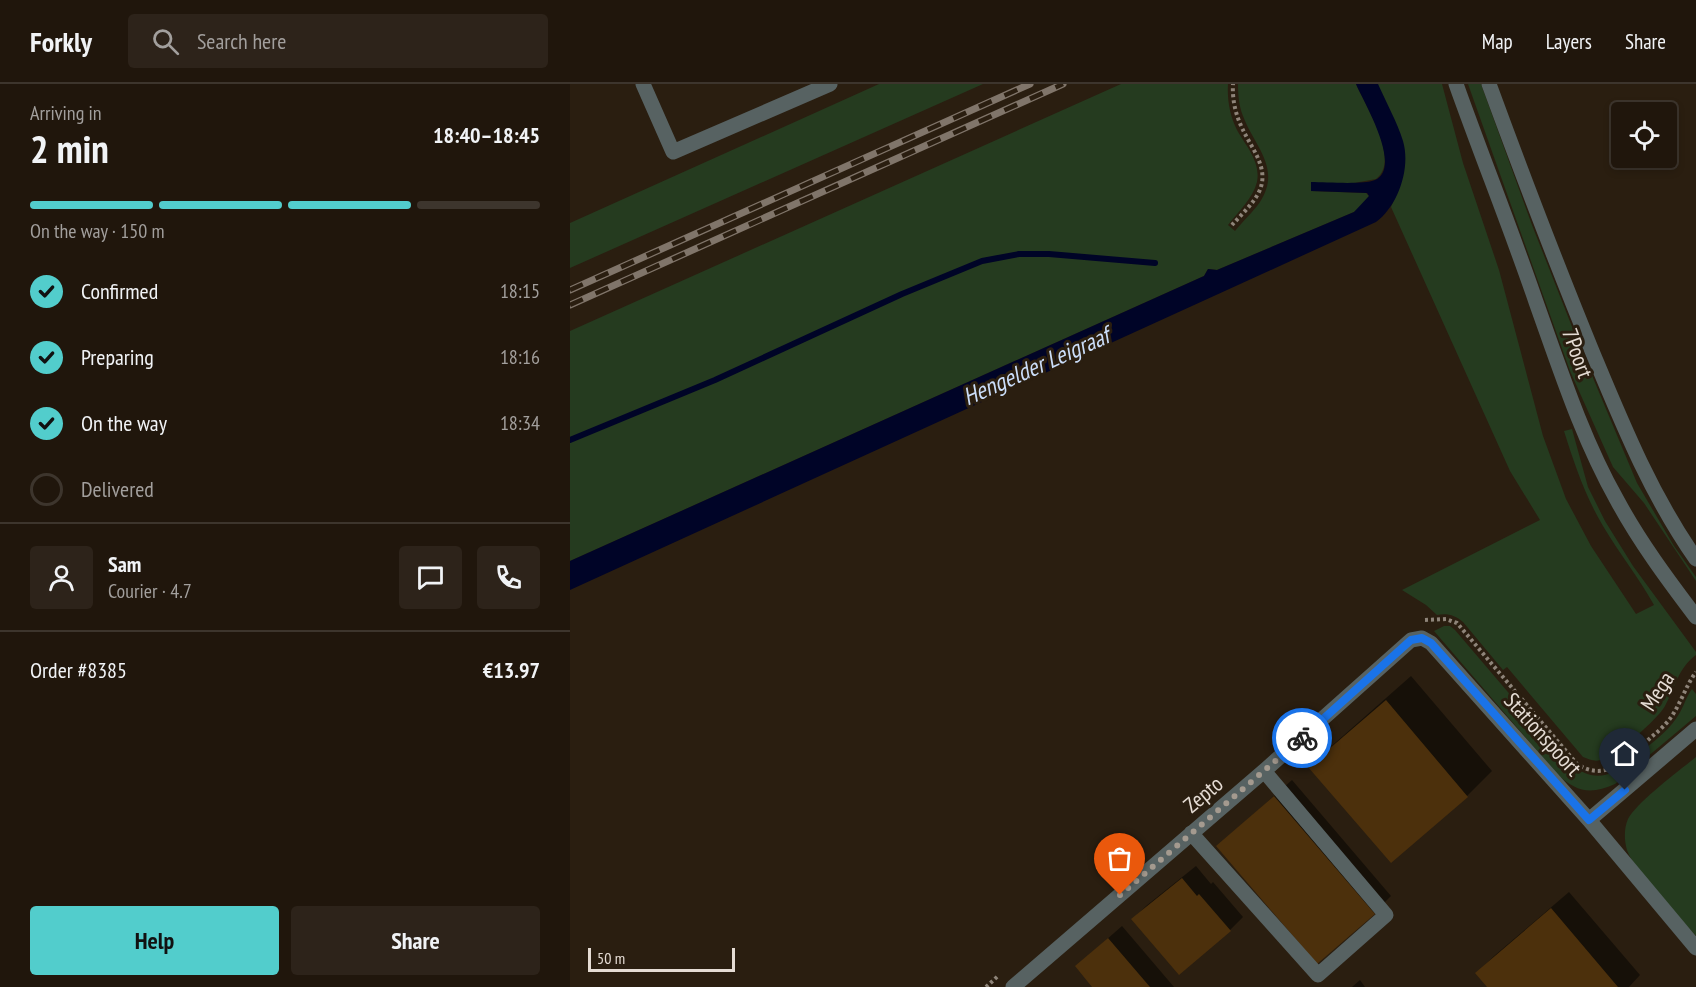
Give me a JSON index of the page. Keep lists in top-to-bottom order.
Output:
{
  "streets": {
    "street": ["7Poort", "Stationspoort", "Zepto"],
    "path": ["Mega"]
  },
  "crossings": [
    ["Stationspoort", "Zepto"]
  ],
  "water": ["Hengelder Leigraaf"],
  "scale_bar": "50 m",
  "page": {
    "header": "Forkly",
    "search": "Search here",
    "nav": ["Map", "Layers", "Share"],
    "heading": ["2 min", "Arriving in", "18:40–18:45"],
    "panel": [
      "Sam",
      "Courier · 4.7",
      "Order #8385",
      "€13.97"
    ],
    "bar": "On the way · 150 m",
    "list": [
      ["Confirmed", "18:15"],
      ["Preparing", "18:16"],
      ["On the way", "18:34"],
      "Delivered"
    ],
    "buttons": ["Help", "Share"],
    "scale": "50 m"
  }
}
